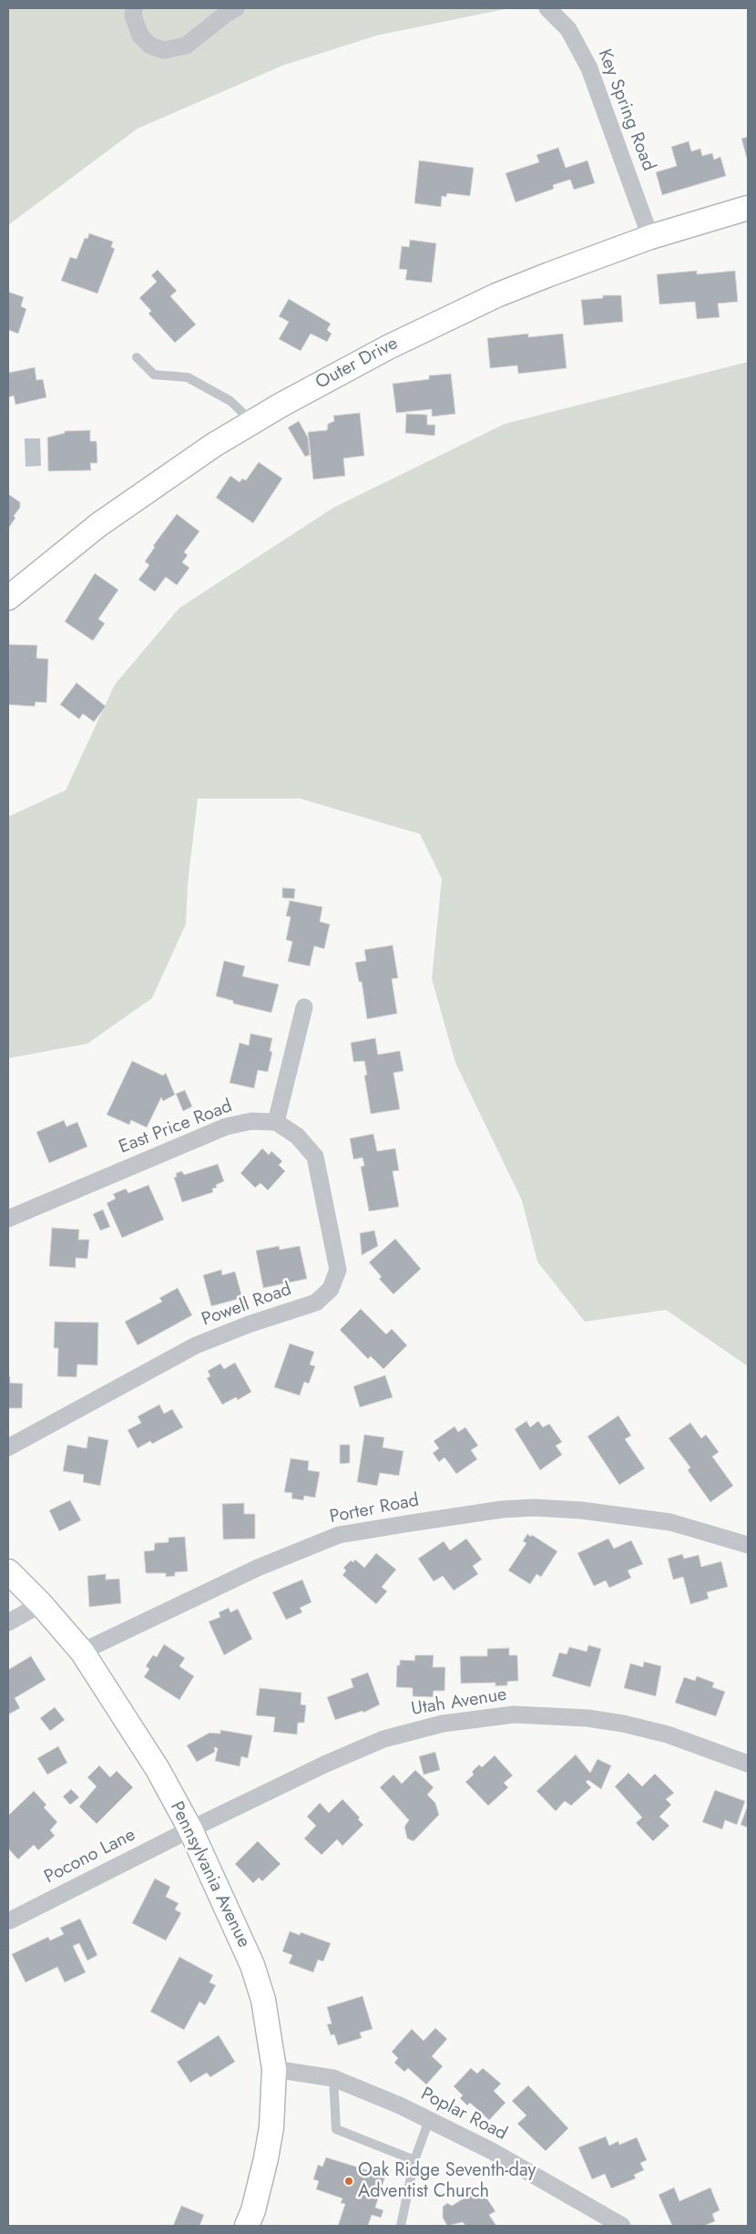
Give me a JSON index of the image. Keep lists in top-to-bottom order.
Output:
{
  "streets": {
    "street": [
      "Key Spring Road",
      "Outer Drive",
      "East Price Road",
      "Powell Road",
      "Porter Road",
      "Utah Avenue",
      "Pocono Lane",
      "Pennsylvania Avenue",
      "Poplar Road"
    ]
  },
  "crossings": [
    ["Key Spring Road", "Outer Drive"],
    ["East Price Road", "Powell Road"],
    ["Porter Road", "Pennsylvania Avenue"],
    ["Utah Avenue", "Pocono Lane"],
    ["Utah Avenue", "Pennsylvania Avenue"],
    ["Pocono Lane", "Pennsylvania Avenue"],
    ["Pennsylvania Avenue", "Poplar Road"]
  ],
  "places": ["Oak Ridge Seventh-day Adventist Church"]
}
